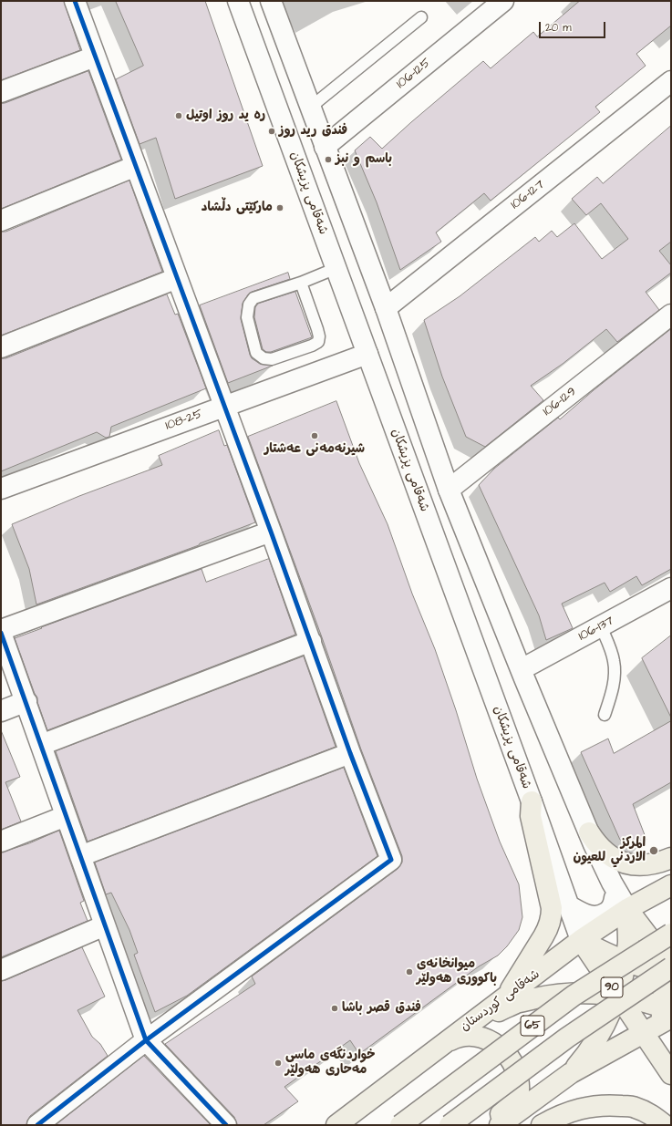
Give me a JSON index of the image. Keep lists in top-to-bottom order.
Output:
{
  "streets": {
    "highway": ["90", "شەقامی کوردستان", "65"],
    "street": [
      "106-125",
      "شەقامی پزیشکان",
      "106-127",
      "106-129",
      "108-25",
      "106-137"
    ]
  },
  "crossings": [
    ["شەقامی پزیشکان", "108-25"],
    ["شەقامی پزیشکان", "90"],
    ["شەقامی پزیشکان", "شەقامی کوردستان"],
    ["90", "شەقامی کوردستان"]
  ],
  "places": [
    "ره يد روز اوتيل",
    "فندق ريد روز",
    "باسم و نبز",
    "مارکێتی دڵشاد",
    "شیرنەمەنی عەشتار",
    "المركز الاردني للعيون",
    "میوانخانەی باکووری هەولێر",
    "فندق قصر باشا",
    "خواردنگەی ماسی مەحاری هەولێر"
  ],
  "scale_bar": "20 m"
}
